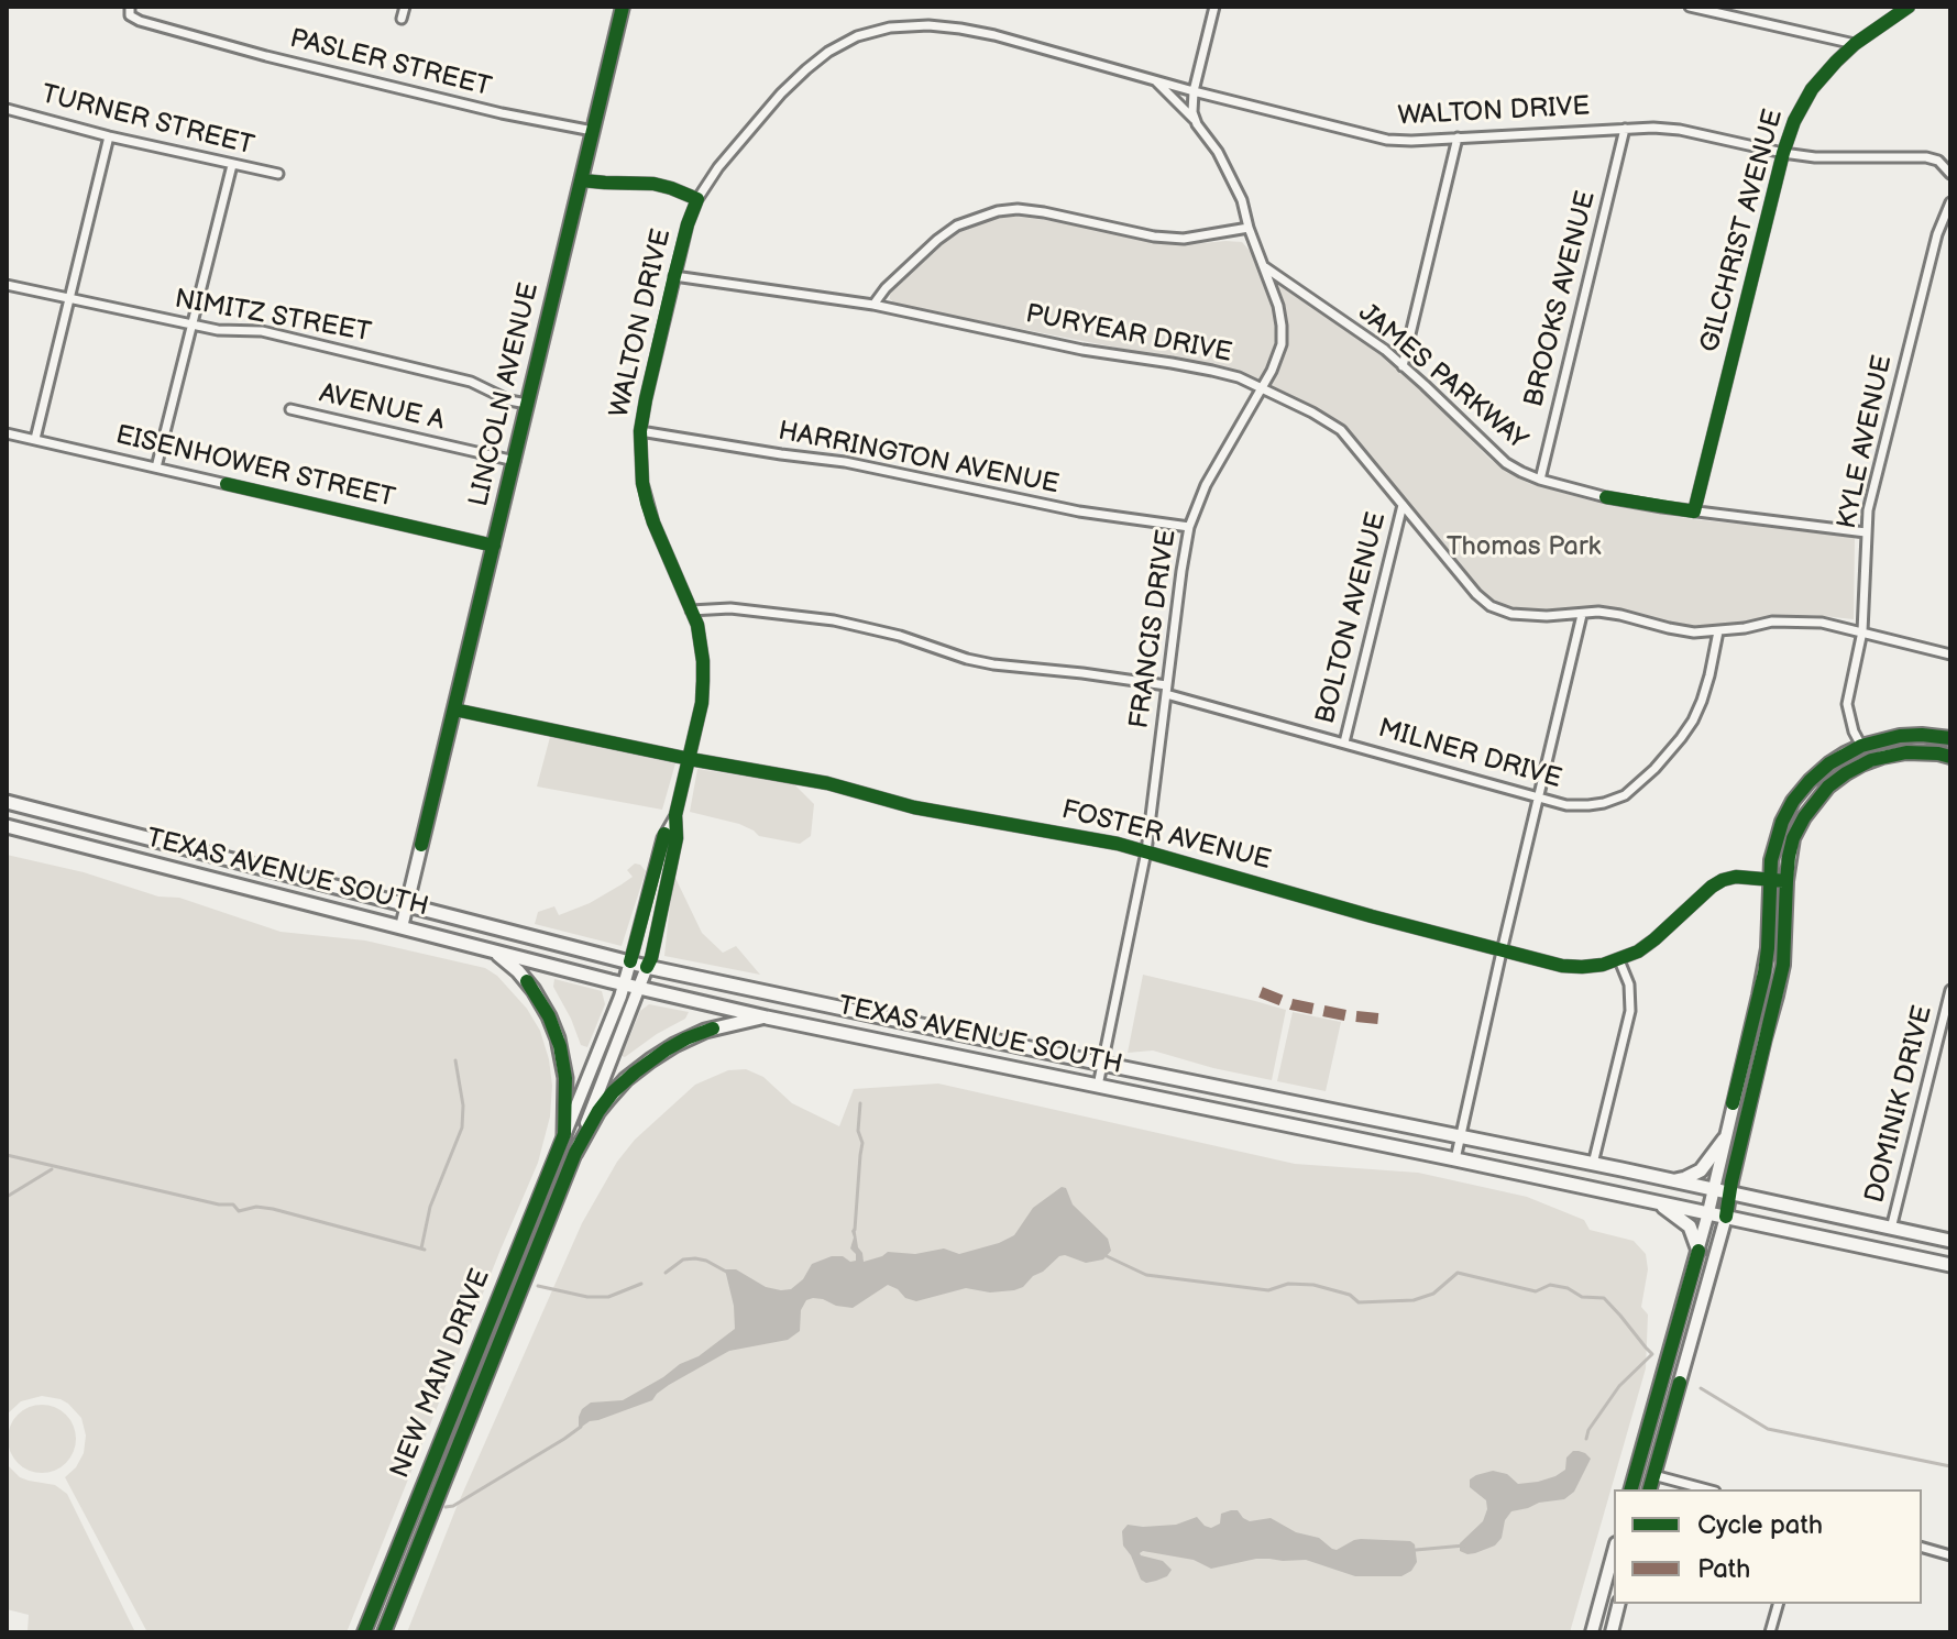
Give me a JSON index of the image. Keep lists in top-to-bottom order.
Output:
{
  "streets": {
    "main road": ["TEXAS AVENUE SOUTH"],
    "street": [
      "PASLER STREET",
      "WALTON DRIVE",
      "TURNER STREET",
      "GILCHRIST AVENUE",
      "BROOKS AVENUE",
      "NIMITZ STREET",
      "PURYEAR DRIVE",
      "JAMES PARKWAY",
      "LINCOLN AVENUE",
      "AVENUE A",
      "KYLE AVENUE",
      "HARRINGTON AVENUE",
      "EISENHOWER STREET",
      "BOLTON AVENUE",
      "FRANCIS DRIVE",
      "MILNER DRIVE",
      "FOSTER AVENUE",
      "DOMINIK DRIVE",
      "NEW MAIN DRIVE"
    ]
  },
  "crossings": [
    ["PASLER STREET", "LINCOLN AVENUE"],
    ["WALTON DRIVE", "GILCHRIST AVENUE"],
    ["WALTON DRIVE", "BROOKS AVENUE"],
    ["WALTON DRIVE", "PURYEAR DRIVE"],
    ["WALTON DRIVE", "HARRINGTON AVENUE"],
    ["WALTON DRIVE", "FRANCIS DRIVE"],
    ["WALTON DRIVE", "MILNER DRIVE"],
    ["WALTON DRIVE", "FOSTER AVENUE"],
    ["WALTON DRIVE", "TEXAS AVENUE SOUTH"],
    ["WALTON DRIVE", "NEW MAIN DRIVE"],
    ["GILCHRIST AVENUE", "JAMES PARKWAY"],
    ["BROOKS AVENUE", "JAMES PARKWAY"],
    ["NIMITZ STREET", "LINCOLN AVENUE"],
    ["PURYEAR DRIVE", "KYLE AVENUE"],
    ["PURYEAR DRIVE", "BOLTON AVENUE"],
    ["PURYEAR DRIVE", "FRANCIS DRIVE"],
    ["PURYEAR DRIVE", "MILNER DRIVE"],
    ["JAMES PARKWAY", "KYLE AVENUE"],
    ["JAMES PARKWAY", "FRANCIS DRIVE"],
    ["LINCOLN AVENUE", "AVENUE A"],
    ["LINCOLN AVENUE", "EISENHOWER STREET"],
    ["LINCOLN AVENUE", "FOSTER AVENUE"],
    ["LINCOLN AVENUE", "TEXAS AVENUE SOUTH"],
    ["HARRINGTON AVENUE", "FRANCIS DRIVE"],
    ["BOLTON AVENUE", "MILNER DRIVE"],
    ["FRANCIS DRIVE", "MILNER DRIVE"],
    ["FRANCIS DRIVE", "FOSTER AVENUE"],
    ["FRANCIS DRIVE", "TEXAS AVENUE SOUTH"],
    ["TEXAS AVENUE SOUTH", "DOMINIK DRIVE"],
    ["TEXAS AVENUE SOUTH", "NEW MAIN DRIVE"]
  ],
  "parks": ["Thomas Park"],
  "legend": ["Cycle path", "Path"]
}
